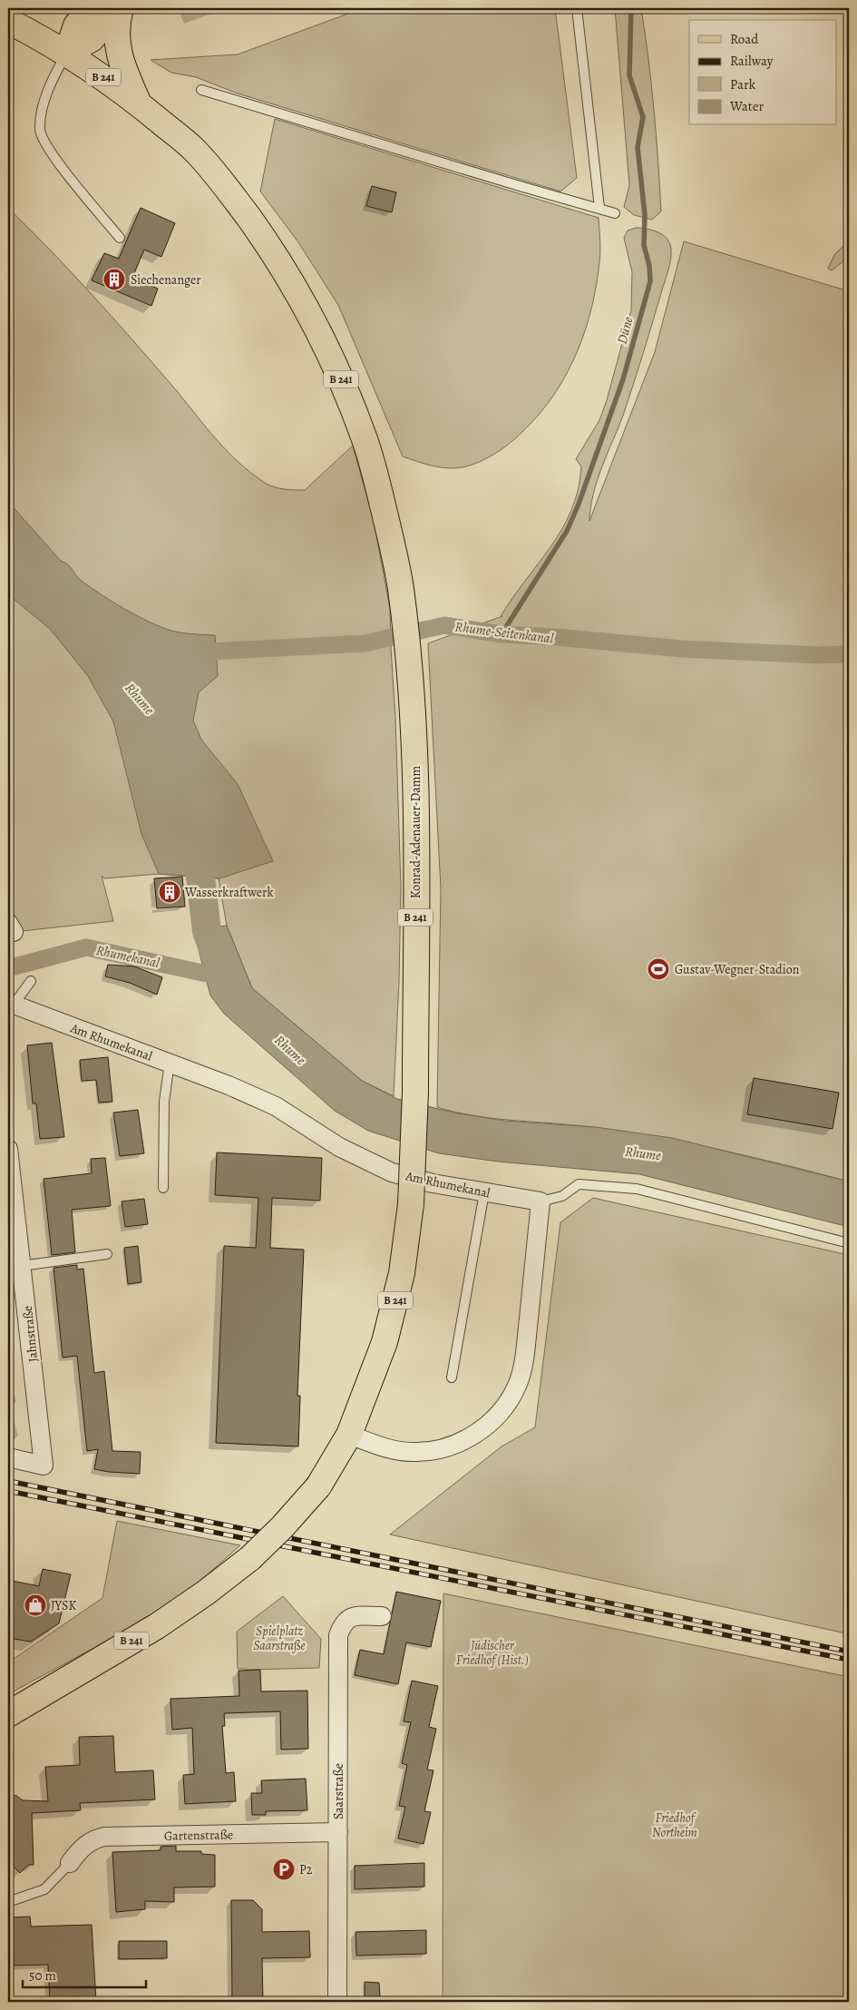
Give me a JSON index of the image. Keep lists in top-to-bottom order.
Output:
{
  "streets": {
    "main road": ["B 241", "Konrad-Adenauer-Damm"],
    "street": [
      "Am Rhumekanal",
      "Jahnstraße",
      "Saarstraße",
      "Gartenstraße"
    ]
  },
  "crossings": [
    ["B 241", "Konrad-Adenauer-Damm"],
    ["Saarstraße", "Gartenstraße"]
  ],
  "water": [
    "Düne",
    "Rhume-Seitenkanal",
    "Rhume",
    "Rhumekanal"
  ],
  "parks": ["Spielplatz Saarstraße", "Jüdischer Friedhof (Hist.)", "Friedhof Northeim"],
  "places": {
    "building": ["Siechenanger", "Wasserkraftwerk"],
    "sports": ["Gustav-Wegner-Stadion"],
    "shop": ["JYSK"],
    "parking": ["P2"]
  },
  "legend": [
    "Road",
    "Railway",
    "Park",
    "Water"
  ],
  "scale_bar": "50 m"
}
